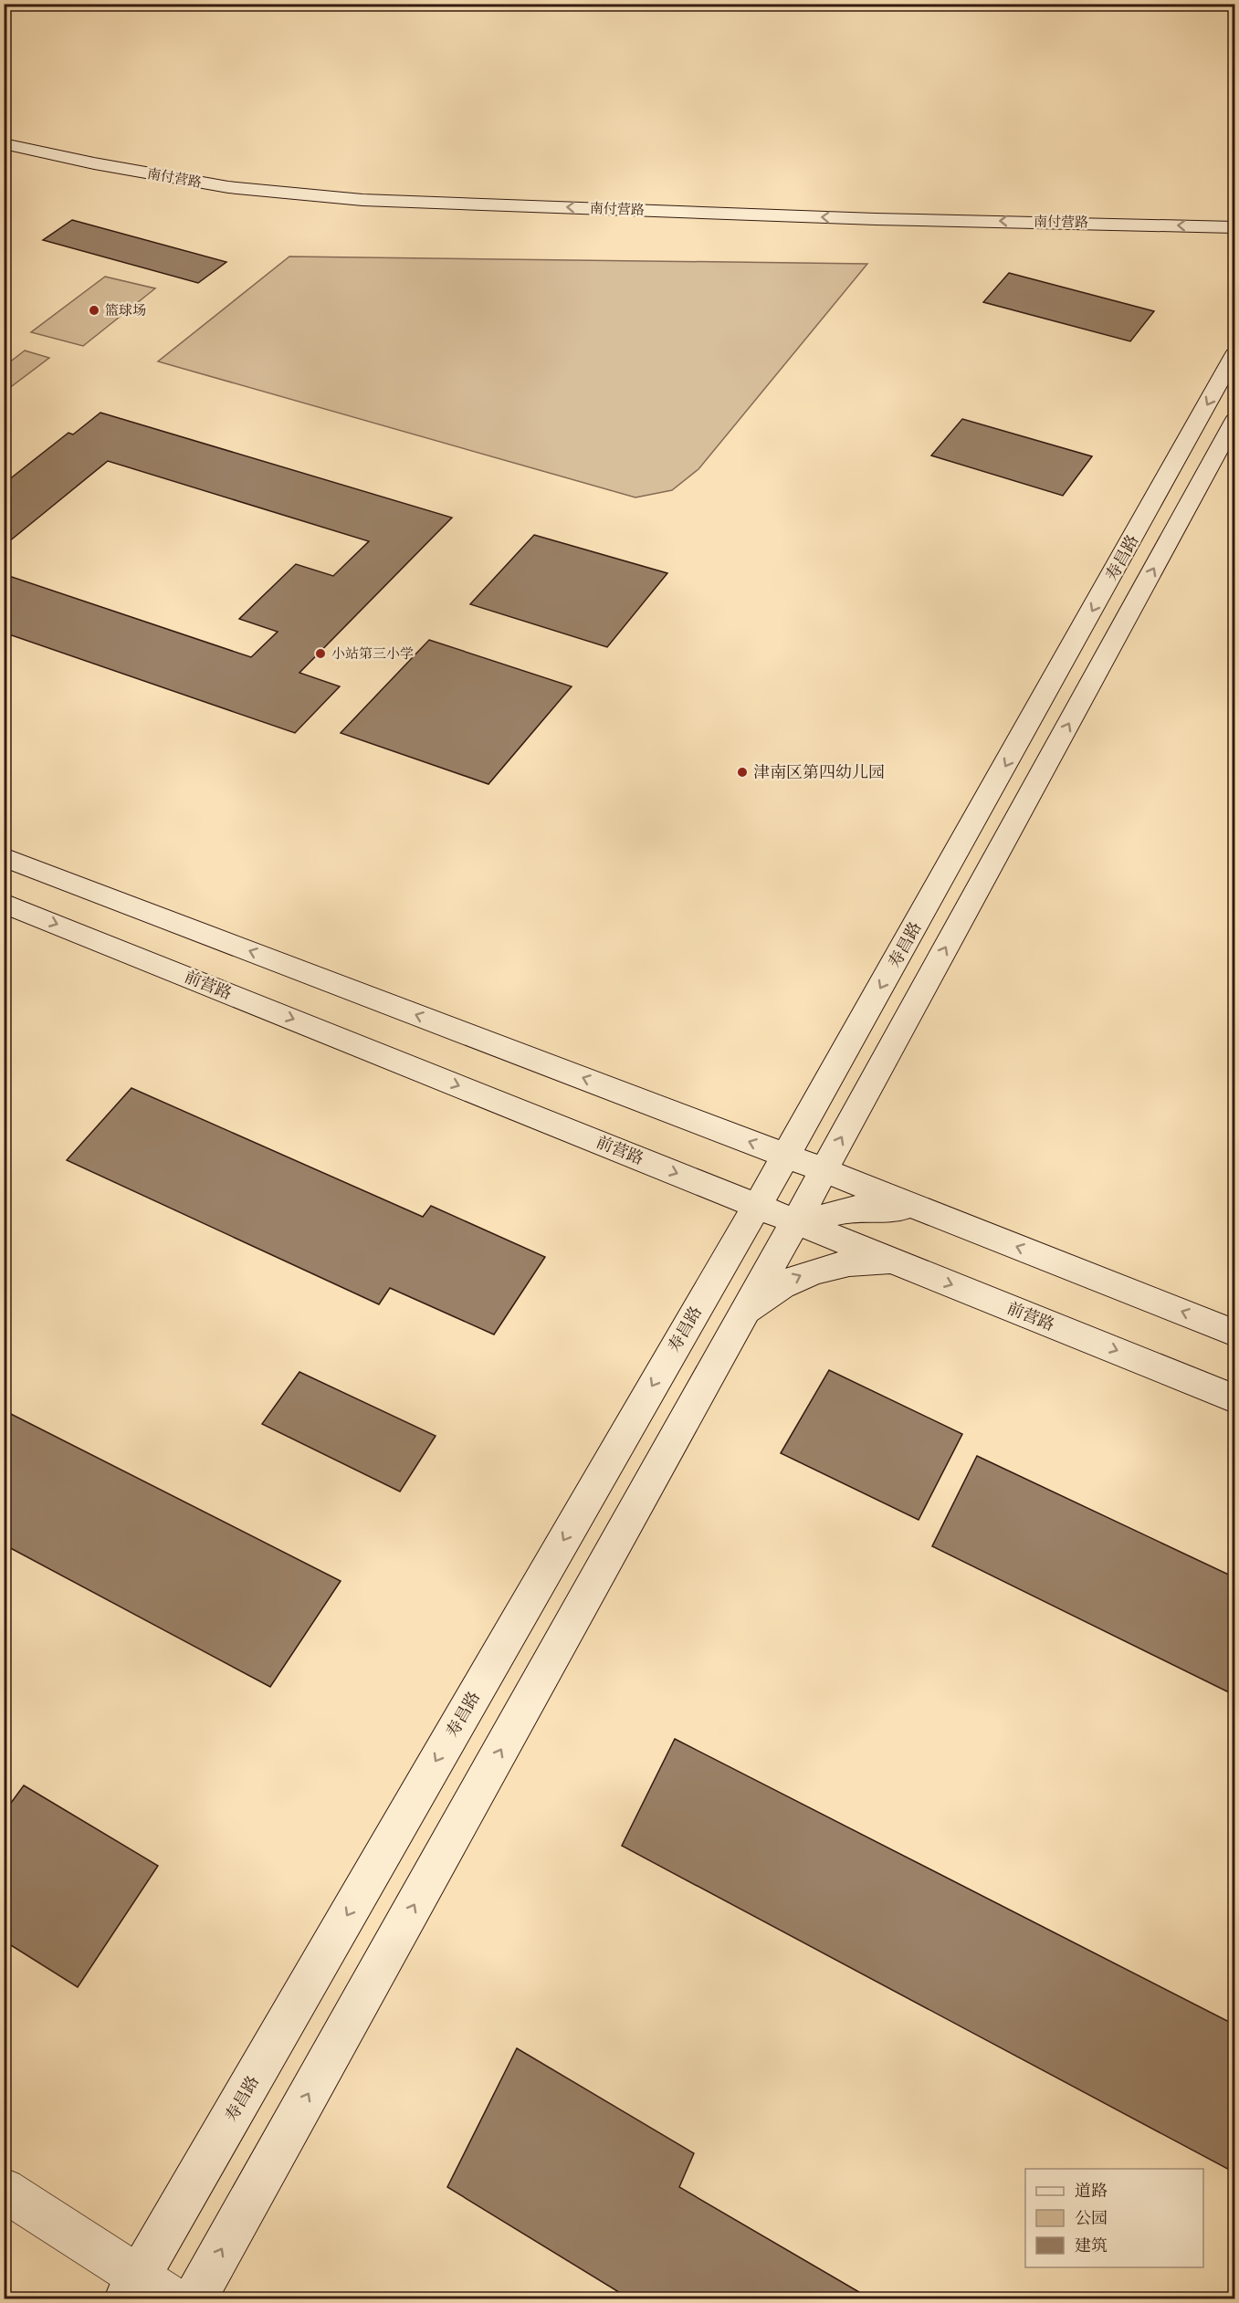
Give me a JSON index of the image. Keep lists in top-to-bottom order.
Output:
{
  "streets": {
    "street": ["南付营路", "寿昌路", "前营路"]
  },
  "crossings": [
    ["寿昌路", "前营路"]
  ],
  "places": ["篮球场", "小站第三小学", "津南区第四幼儿园"],
  "legend": ["道路", "公园", "建筑"]
}
